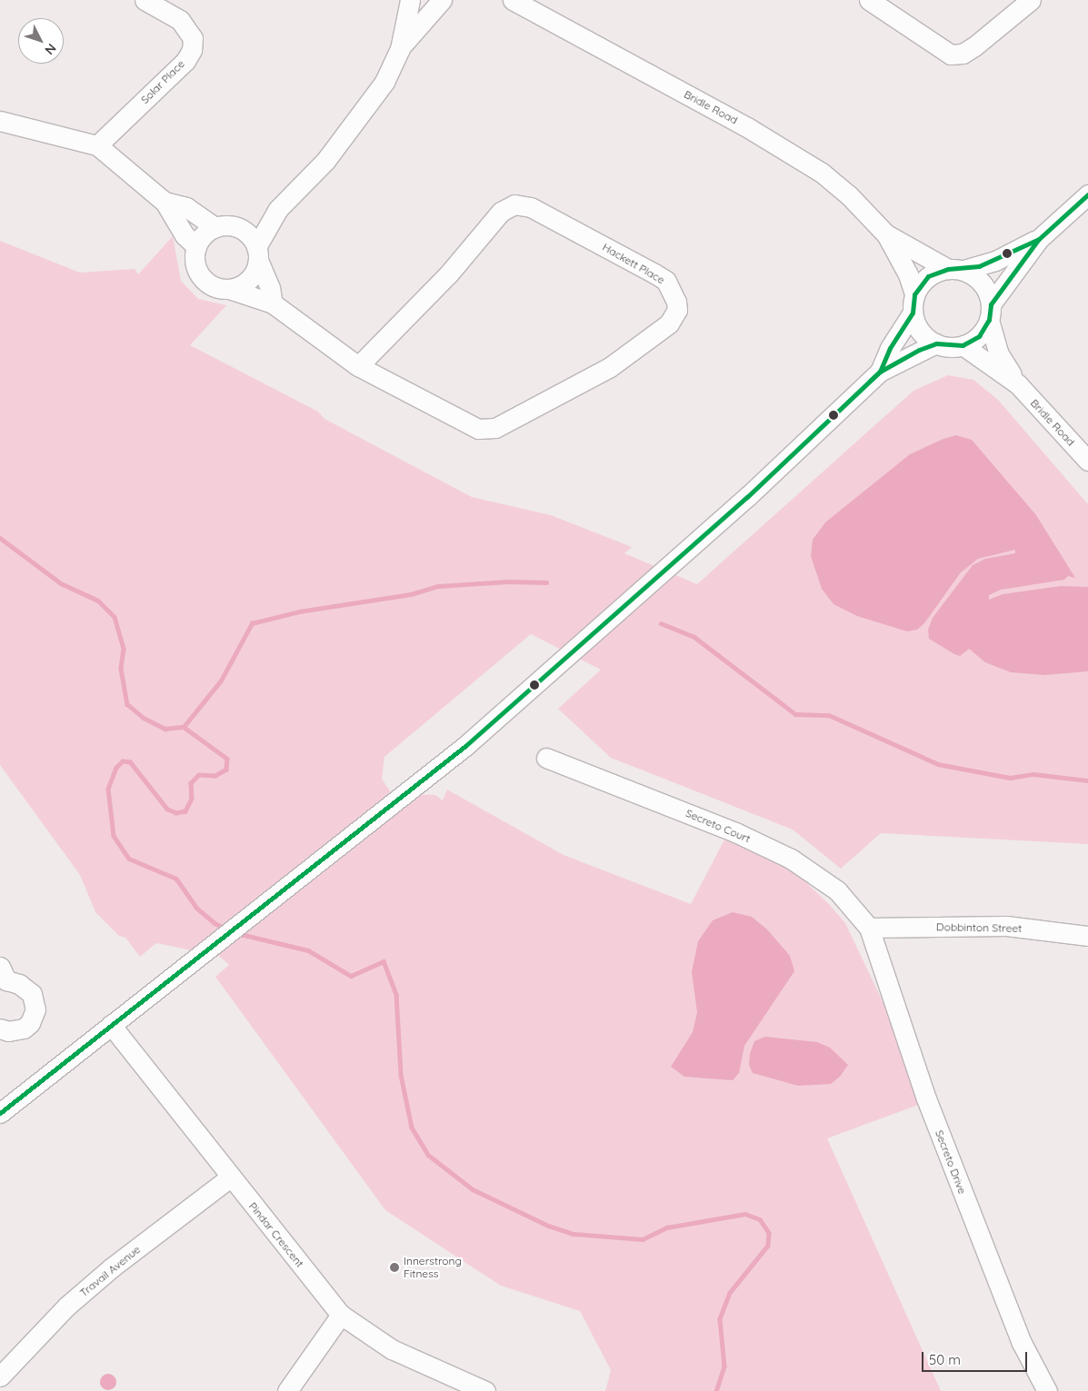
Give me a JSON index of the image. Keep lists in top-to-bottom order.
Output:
{
  "streets": {
    "street": [
      "Solar Place",
      "Bridle Road",
      "Hackett Place",
      "Secreto Court",
      "Dobbinton Street",
      "Secreto Drive",
      "Pindar Crescent",
      "Travail Avenue"
    ]
  },
  "crossings": [
    ["Secreto Court", "Dobbinton Street"],
    ["Secreto Court", "Secreto Drive"],
    ["Dobbinton Street", "Secreto Drive"],
    ["Pindar Crescent", "Travail Avenue"]
  ],
  "places": ["Innerstrong Fitness"],
  "scale_bar": "50 m",
  "north": "bottom right"
}
